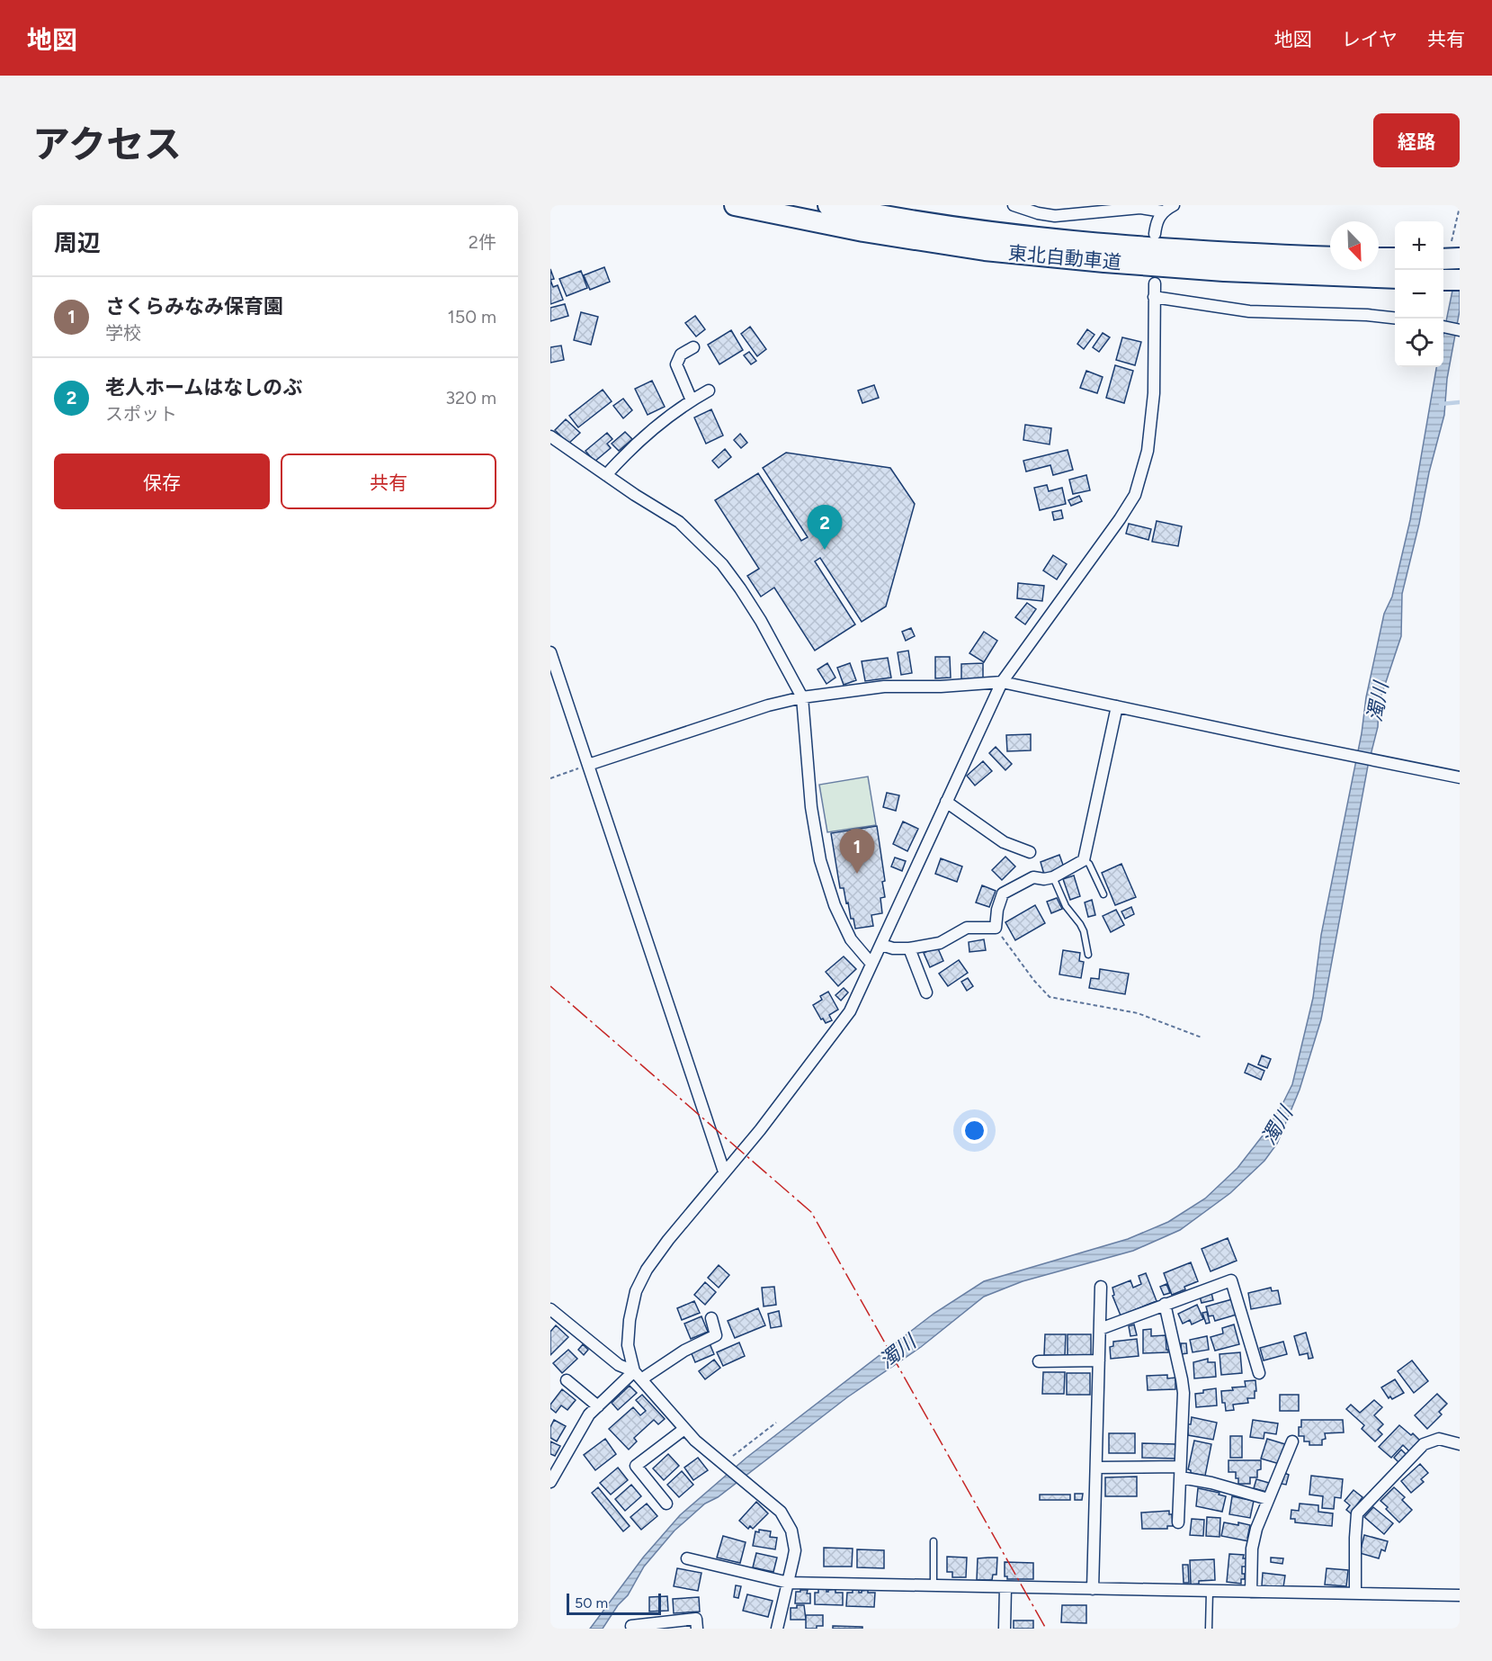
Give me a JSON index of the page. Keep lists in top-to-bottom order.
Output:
{
  "streets": {
    "highway": ["東北自動車道"]
  },
  "water": ["濁川"],
  "scale_bar": "50 m",
  "north": "bottom right",
  "page": {
    "header": "地図",
    "nav": ["地図", "レイヤ", "共有"],
    "title": "アクセス",
    "buttons": [
      "経路",
      ["保存", "共有"]
    ],
    "heading": ["周辺", "2件"],
    "map_buttons": ["+", "−"],
    "list": [
      {
        "mark": "1",
        "name": "さくらみなみ保育園",
        "note": "学校",
        "value": "150 m"
      },
      {
        "mark": "2",
        "name": "老人ホームはなしのぶ",
        "note": "スポット",
        "value": "320 m"
      }
    ],
    "pins": ["2", "1"],
    "scale": "50 m"
  }
}
